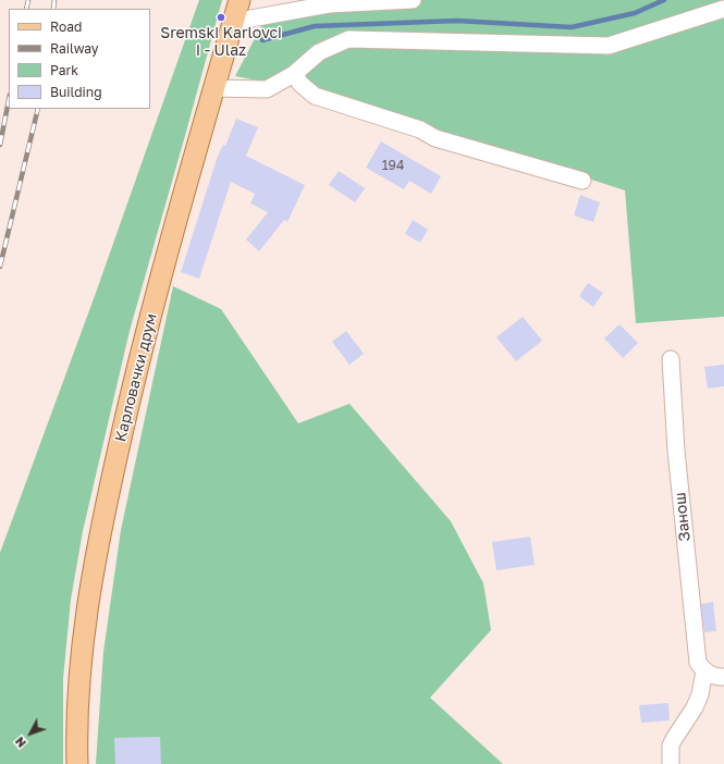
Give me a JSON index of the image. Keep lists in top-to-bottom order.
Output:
{
  "streets": {
    "main road": ["Карловачки друм"],
    "street": ["Занош"]
  },
  "places": ["Sremski Karlovci I - Ulaz"],
  "house_numbers": ["194"],
  "legend": [
    "Road",
    "Railway",
    "Park",
    "Building"
  ],
  "north": "bottom left"
}
